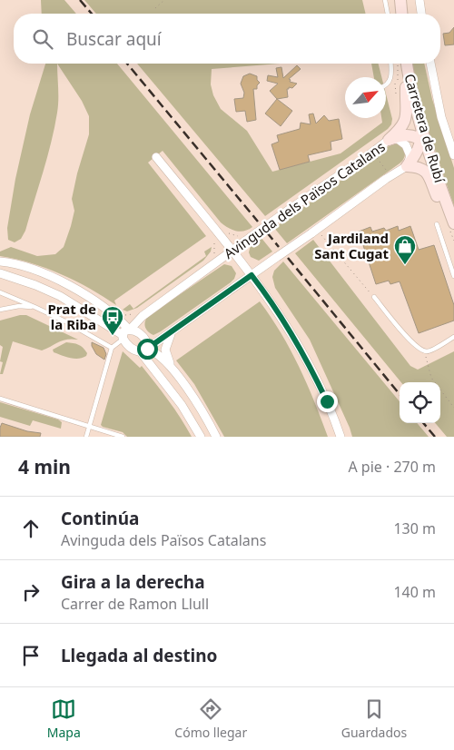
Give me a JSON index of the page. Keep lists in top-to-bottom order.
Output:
{
  "streets": {
    "main road": ["Carretera de Rubí"],
    "street": ["Avinguda dels Països Catalans"]
  },
  "places": {
    "shop": ["Jardiland Sant Cugat"],
    "bus stop": ["Prat de la Riba"]
  },
  "north": "top right",
  "page": {
    "search": "Buscar aquí",
    "heading": ["4 min", "A pie · 270 m"],
    "list": [
      ["Continúa", "Avinguda dels Països Catalans", "130 m"],
      ["Gira a la derecha", "Carrer de Ramon Llull", "140 m"],
      "Llegada al destino"
    ],
    "nav": ["Mapa", "Cómo llegar", "Guardados"]
  }
}
